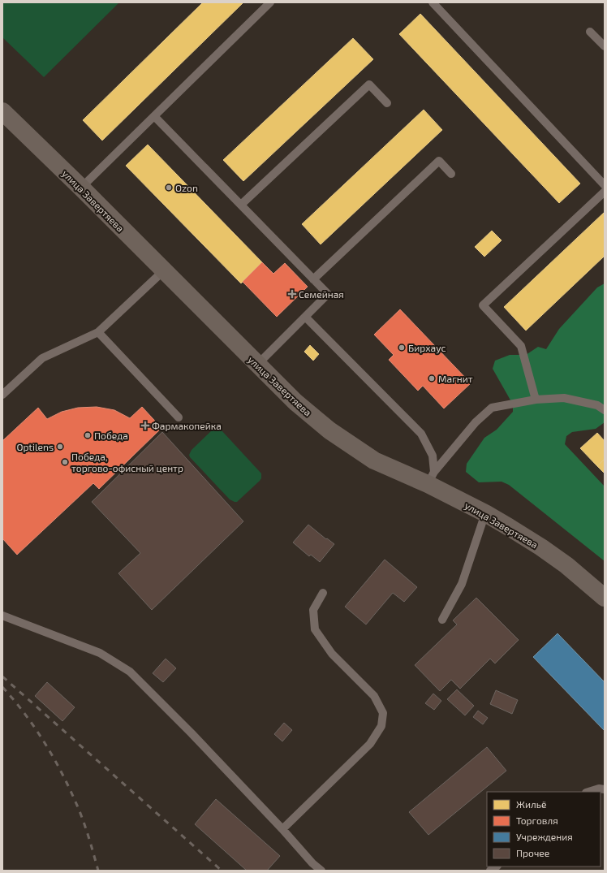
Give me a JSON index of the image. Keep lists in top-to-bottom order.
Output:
{
  "streets": {
    "main road": ["улица Завертяева"]
  },
  "places": {
    "other": [
      "Ozon",
      "Бирхаус",
      "Магнит",
      "Победа",
      "Optilens",
      "Победа, торгово-офисный центр"
    ],
    "health": ["Семейная", "Фармакопейка"]
  },
  "legend": [
    "Жильё",
    "Торговля",
    "Учреждения",
    "Прочее"
  ]
}
